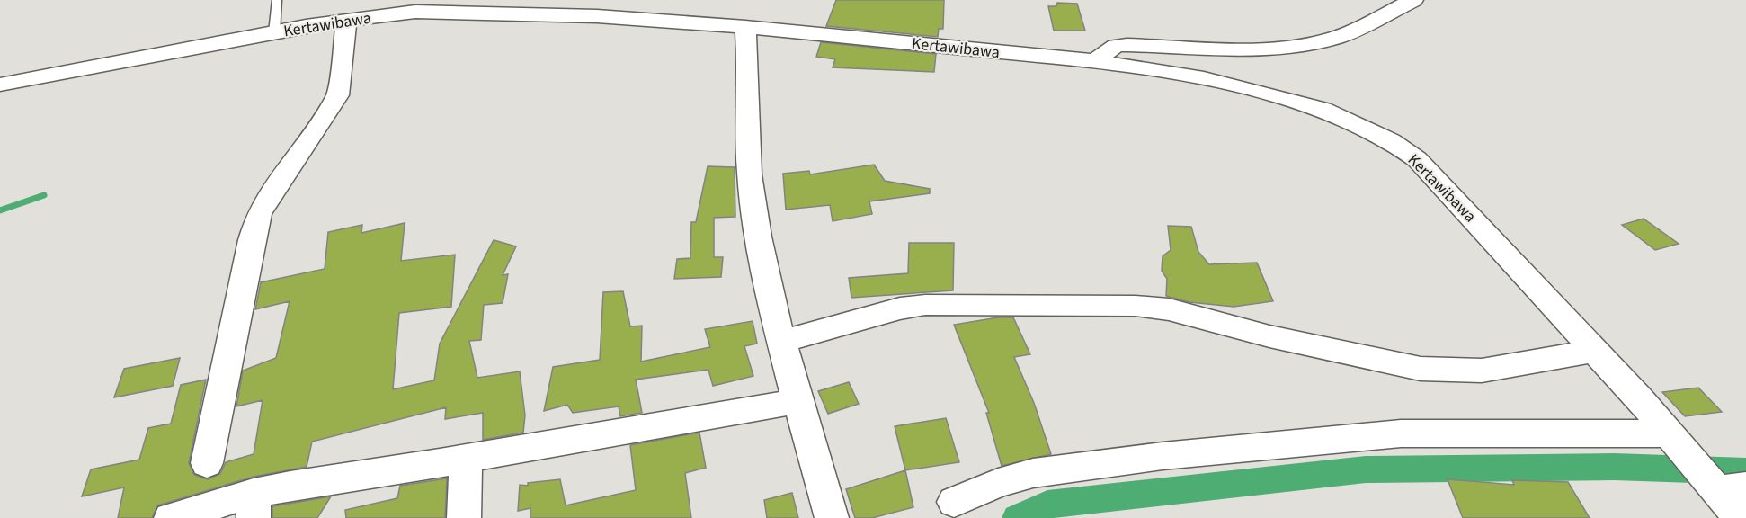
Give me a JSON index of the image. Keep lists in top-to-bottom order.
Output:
{
  "streets": {
    "street": ["Kertawibawa"]
  }
}
